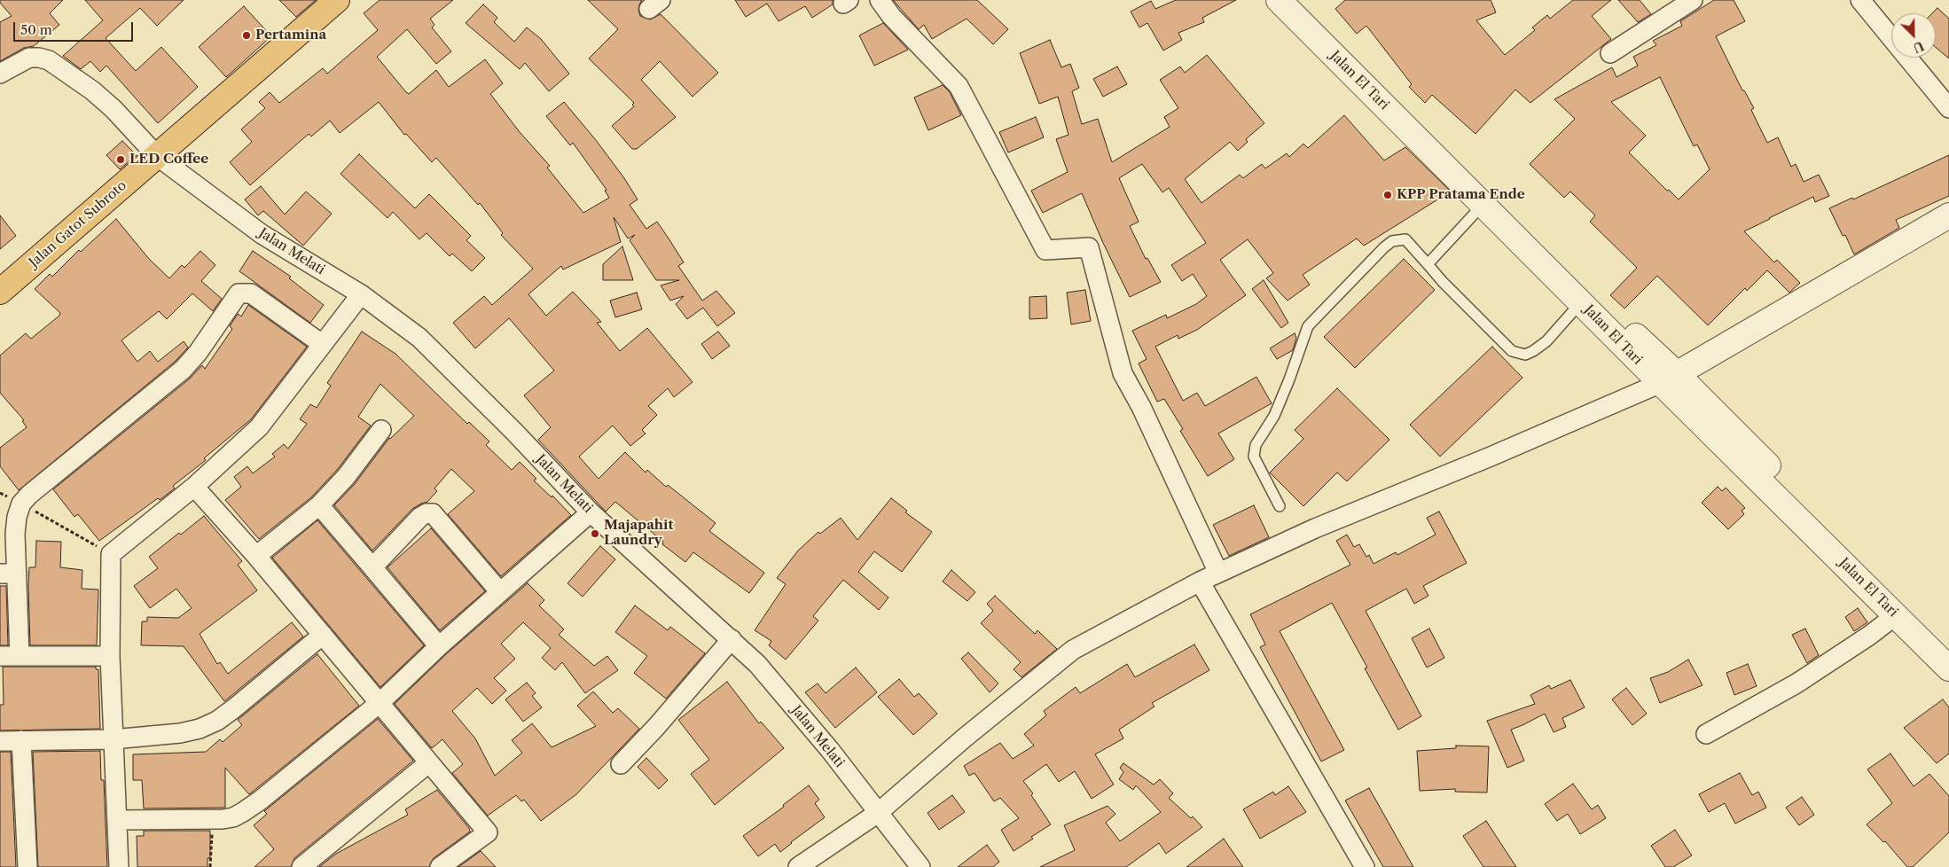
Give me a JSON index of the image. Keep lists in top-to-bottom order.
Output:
{
  "streets": {
    "highway": ["Jalan Gatot Subroto"],
    "street": ["Jalan El Tari", "Jalan Melati"]
  },
  "crossings": [
    ["Jalan Gatot Subroto", "Jalan Melati"]
  ],
  "places": [
    "Pertamina",
    "LED Coffee",
    "KPP Pratama Ende",
    "Majapahit Laundry"
  ],
  "scale_bar": "50 m",
  "north": "bottom right"
}
